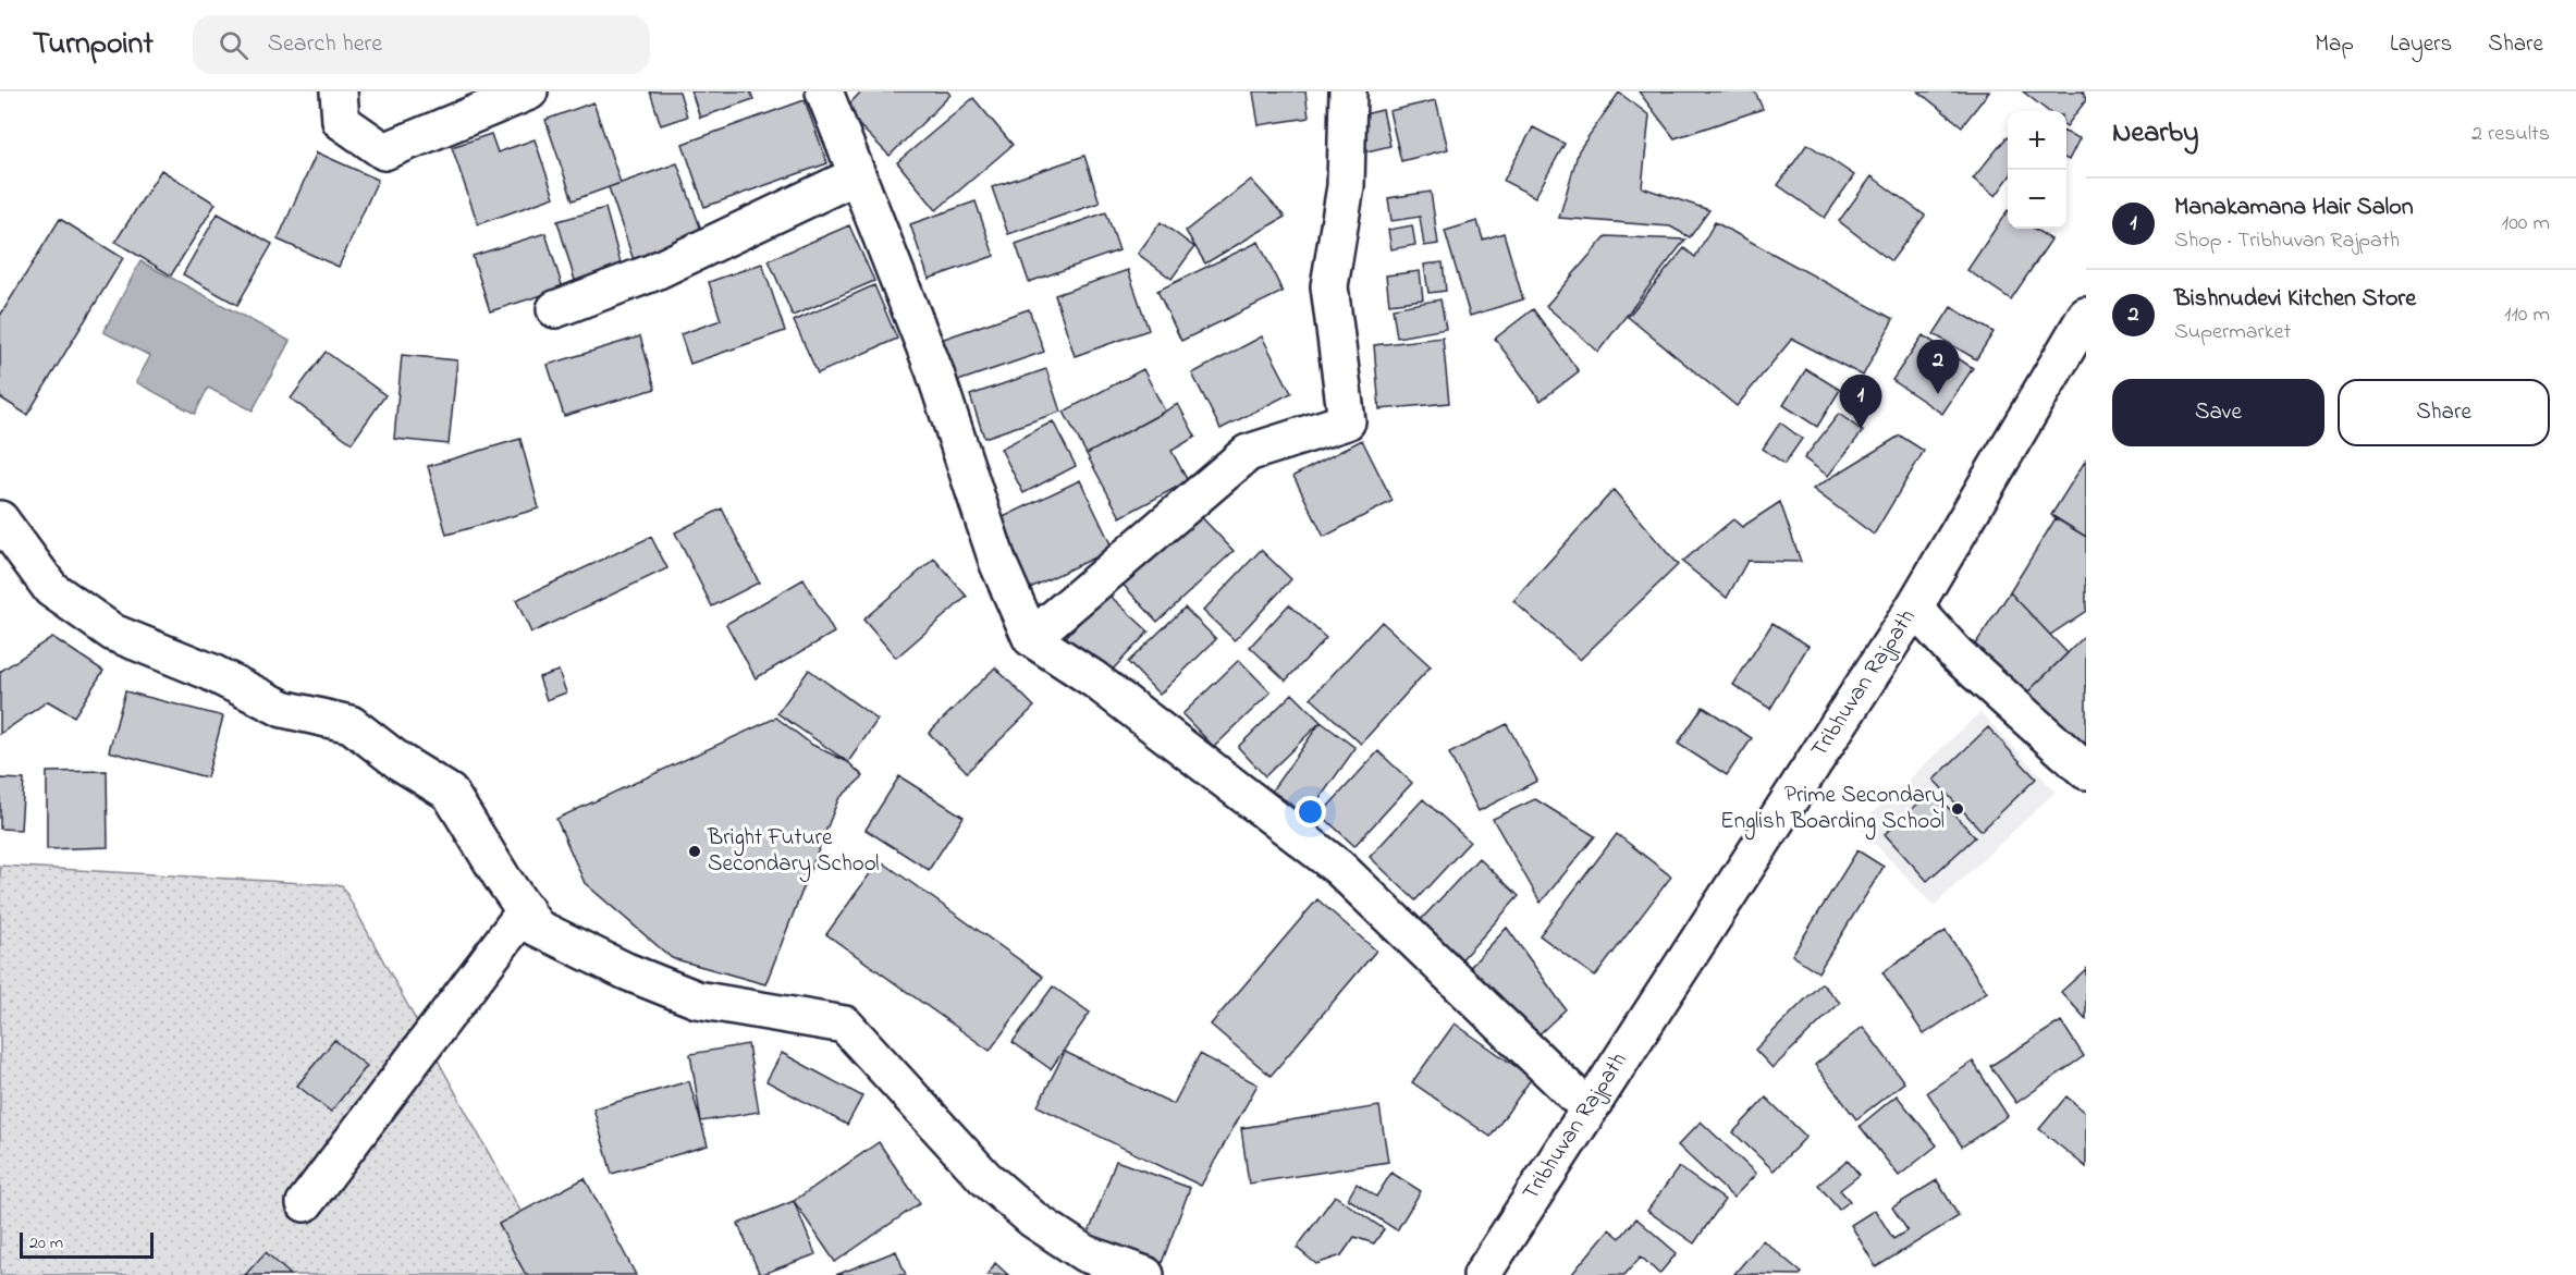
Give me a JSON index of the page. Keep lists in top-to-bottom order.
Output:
{
  "streets": {
    "main road": ["Tribhuvan Rajpath"]
  },
  "places": ["Prime Secondary English Boarding School", "Bright Future Secondary School"],
  "scale_bar": "20 m",
  "page": {
    "header": "Turnpoint",
    "search": "Search here",
    "nav": ["Map", "Layers", "Share"],
    "heading": ["Nearby", "2 results"],
    "map_buttons": ["+", "−"],
    "list": [
      {
        "mark": "1",
        "name": "Manakamana Hair Salon",
        "note": "Shop · Tribhuvan Rajpath",
        "value": "100 m"
      },
      {
        "mark": "2",
        "name": "Bishnudevi Kitchen Store",
        "note": "Supermarket",
        "value": "110 m"
      }
    ],
    "pins": ["2", "1"],
    "buttons": ["Save", "Share"],
    "scale": "20 m"
  }
}
